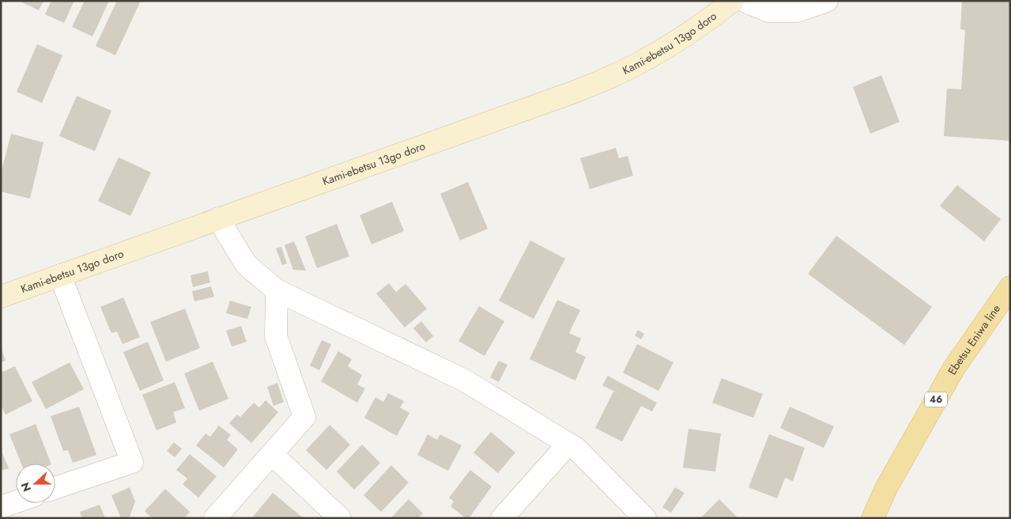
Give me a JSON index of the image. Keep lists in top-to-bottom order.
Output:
{
  "streets": {
    "main road": ["Ebetsu Eniwa line", "46"],
    "street": ["Kami-ebetsu 13go doro"]
  },
  "north": "left"
}
